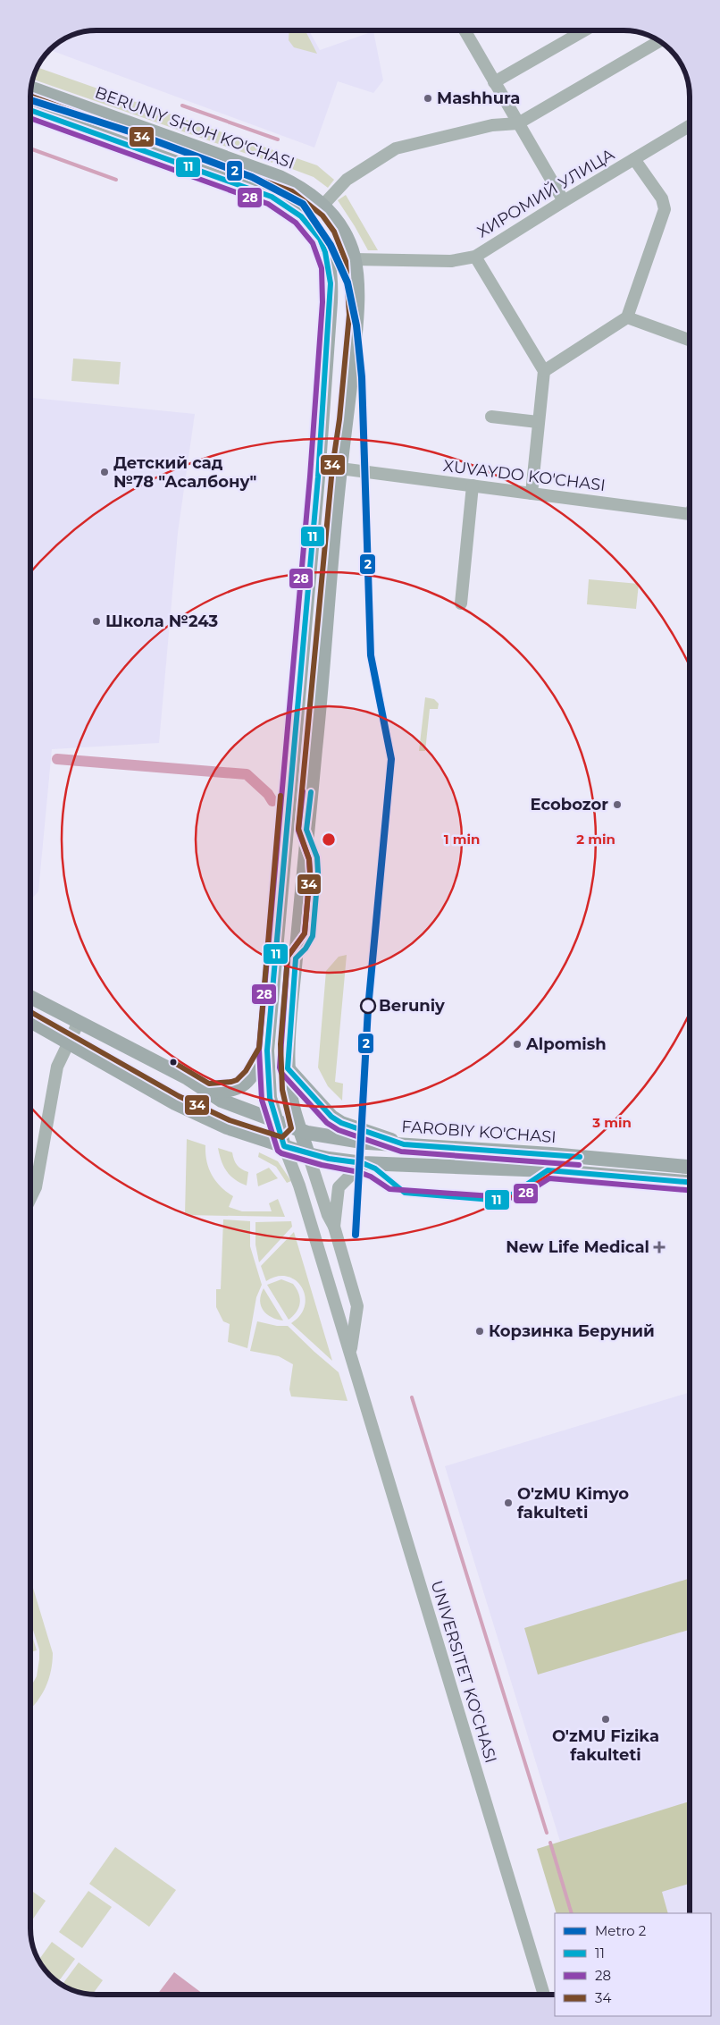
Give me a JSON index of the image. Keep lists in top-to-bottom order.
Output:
{
  "streets": {
    "main road": ["BERUNIY SHOH KO'CHASI", "FAROBIY KO'CHASI"],
    "street": ["ХИРОМИЙ УЛИЦА", "XUVAYDO KO'CHASI", "UNIVERSITET KO'CHASI"]
  },
  "crossings": [
    ["BERUNIY SHOH KO'CHASI", "ХИРОМИЙ УЛИЦА"],
    ["BERUNIY SHOH KO'CHASI", "XUVAYDO KO'CHASI"],
    ["BERUNIY SHOH KO'CHASI", "FAROBIY KO'CHASI"],
    ["BERUNIY SHOH KO'CHASI", "UNIVERSITET KO'CHASI"]
  ],
  "places": {
    "other": [
      "Mashhura",
      "Детский сад №78 \"Асалбону\"",
      "Школа №243",
      "Ecobozor",
      "Beruniy",
      "Alpomish",
      "Корзинка Беруний",
      "O'zMU Kimyo fakulteti",
      "O'zMU Fizika fakulteti"
    ],
    "health": ["New Life Medical"]
  },
  "lines": [
    "transit line 34",
    "metro line 2",
    "transit line 11",
    "transit line 28"
  ],
  "legend": [
    "Metro 2",
    "11",
    "28",
    "34"
  ],
  "rings": ["1 min", "2 min", "3 min"]
}
